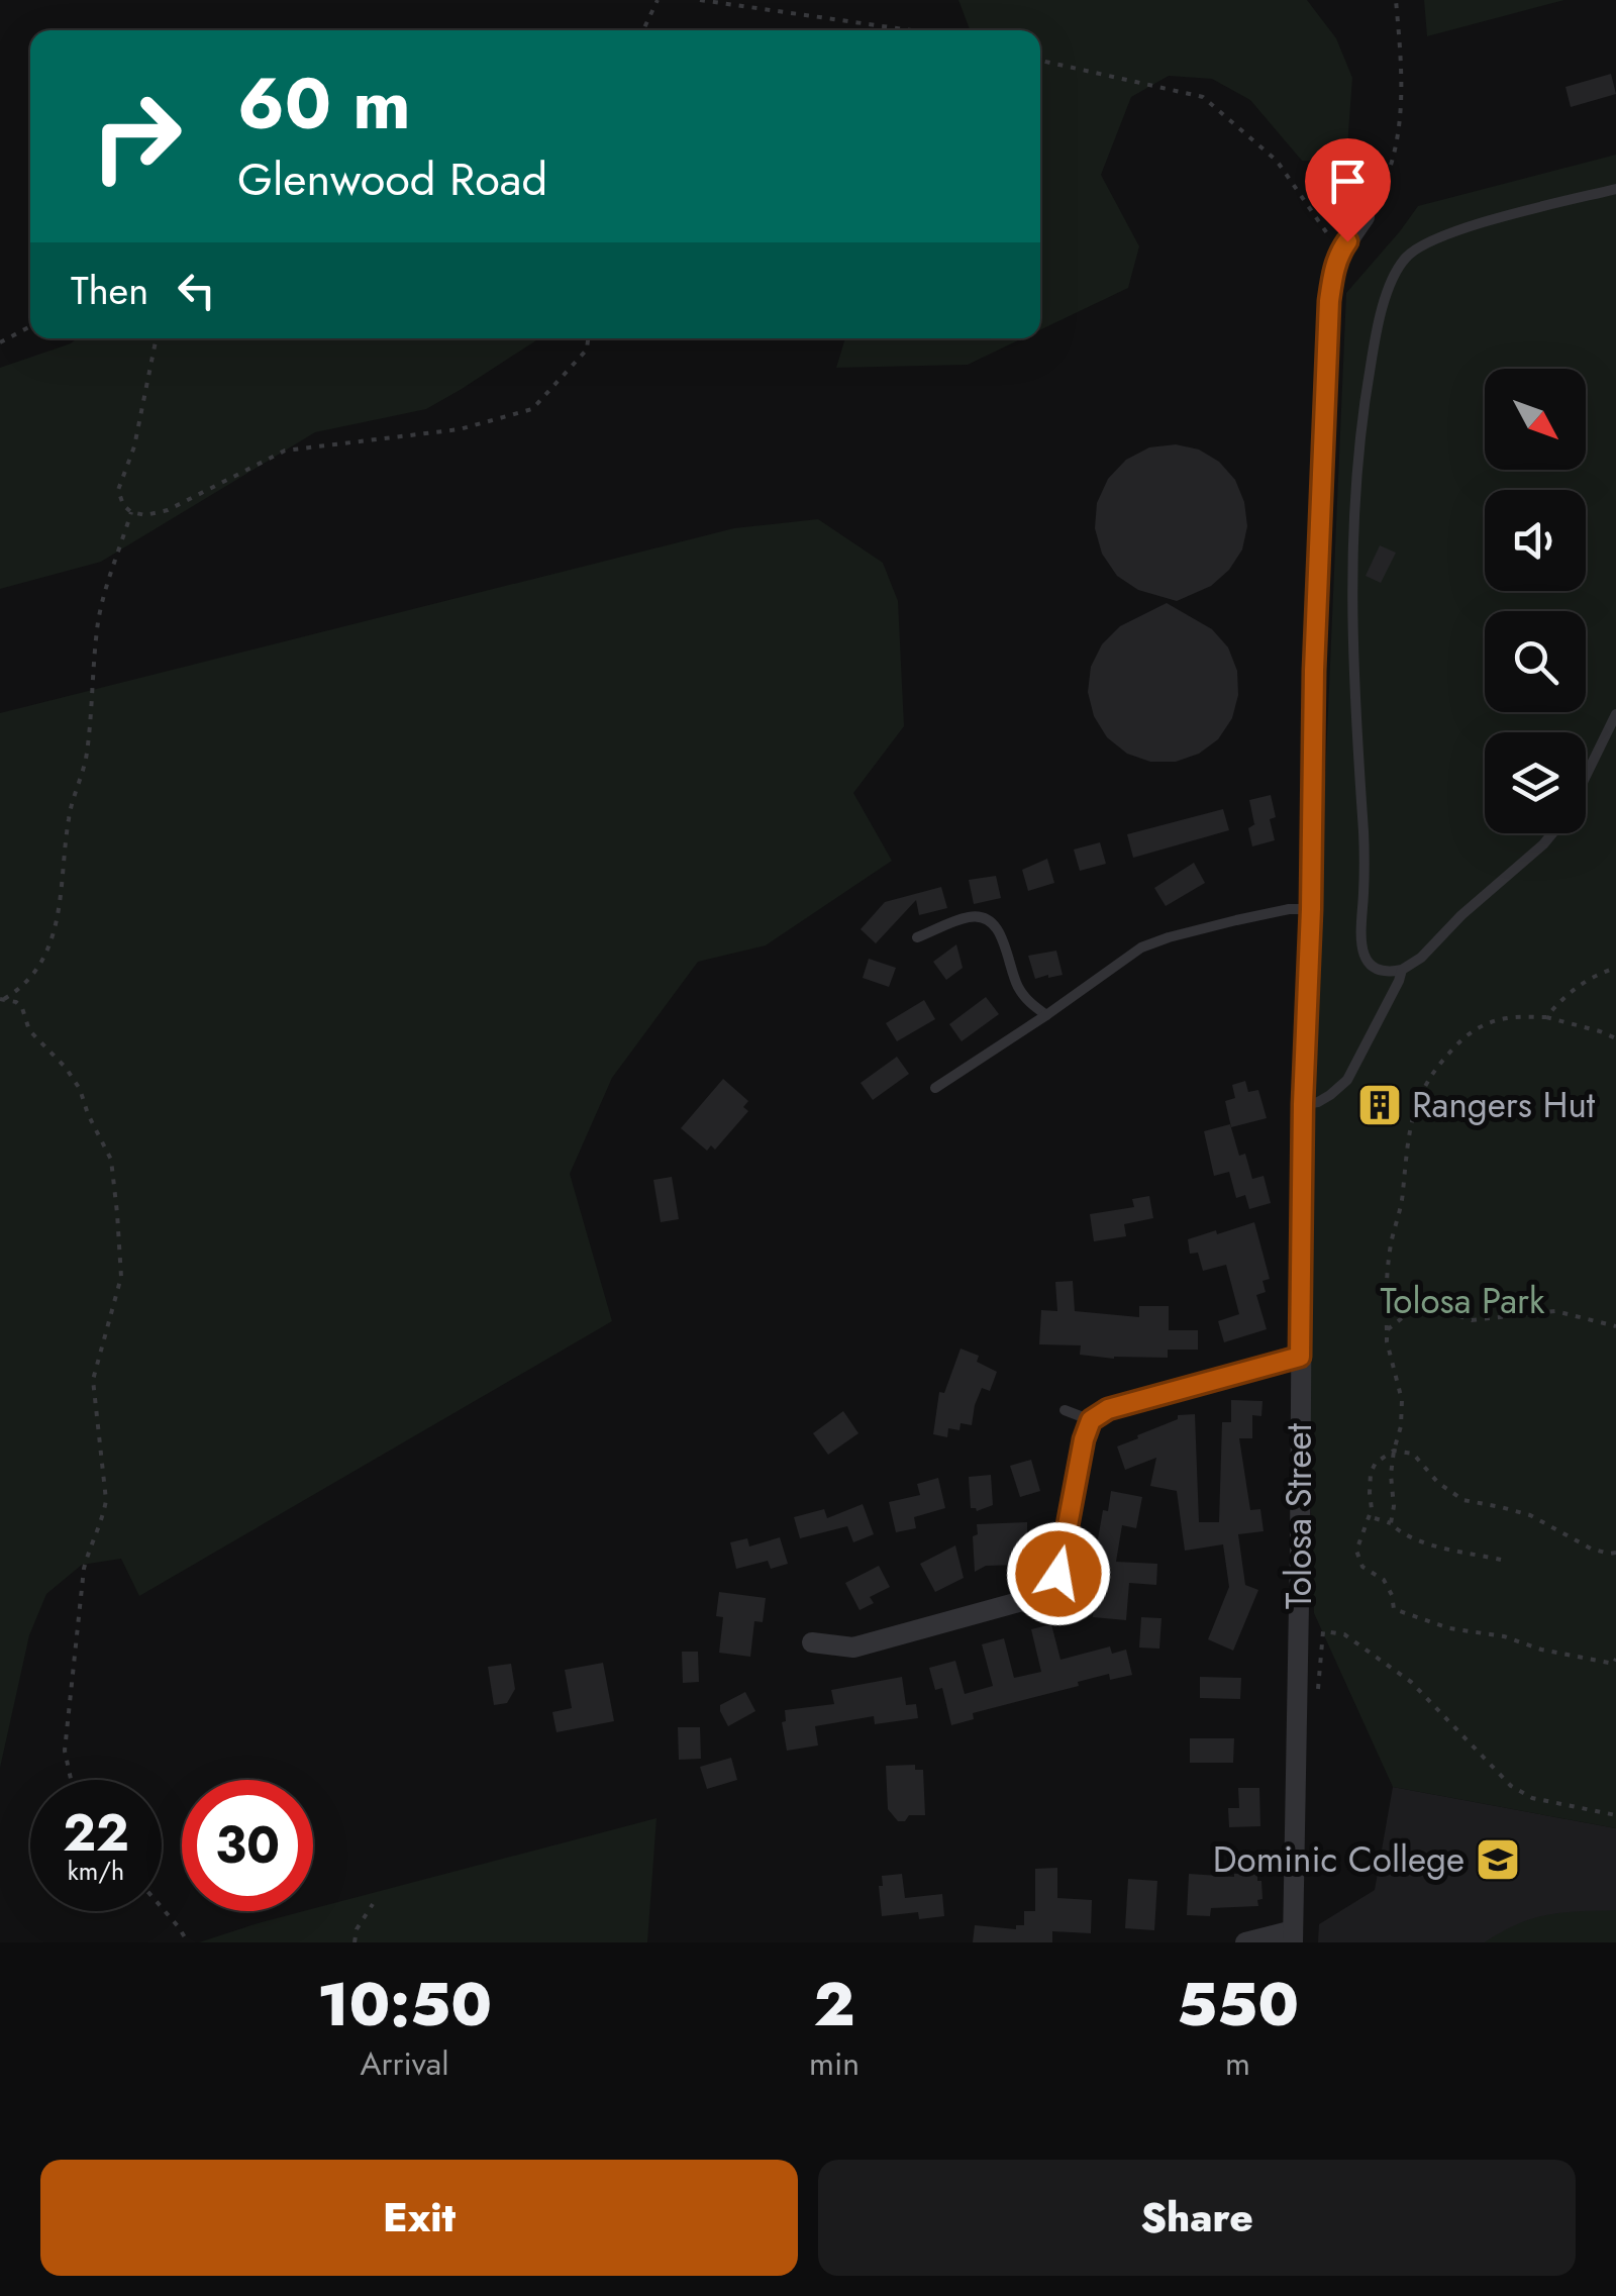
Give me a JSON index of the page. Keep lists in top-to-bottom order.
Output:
{
  "streets": {
    "street": ["Tolosa Street"]
  },
  "parks": ["Tolosa Park"],
  "places": {
    "building": ["Rangers Hut"],
    "school or university": ["Dominic College"]
  },
  "north": "bottom right",
  "page": {
    "turn": ["60 m", "Glenwood Road"],
    "then": "Then",
    "speed": "22 km/h",
    "limit": "30",
    "eta": [
      "10:50",
      "Arrival",
      "2",
      "min",
      "550",
      "m"
    ],
    "buttons": ["Exit", "Share"]
  }
}
